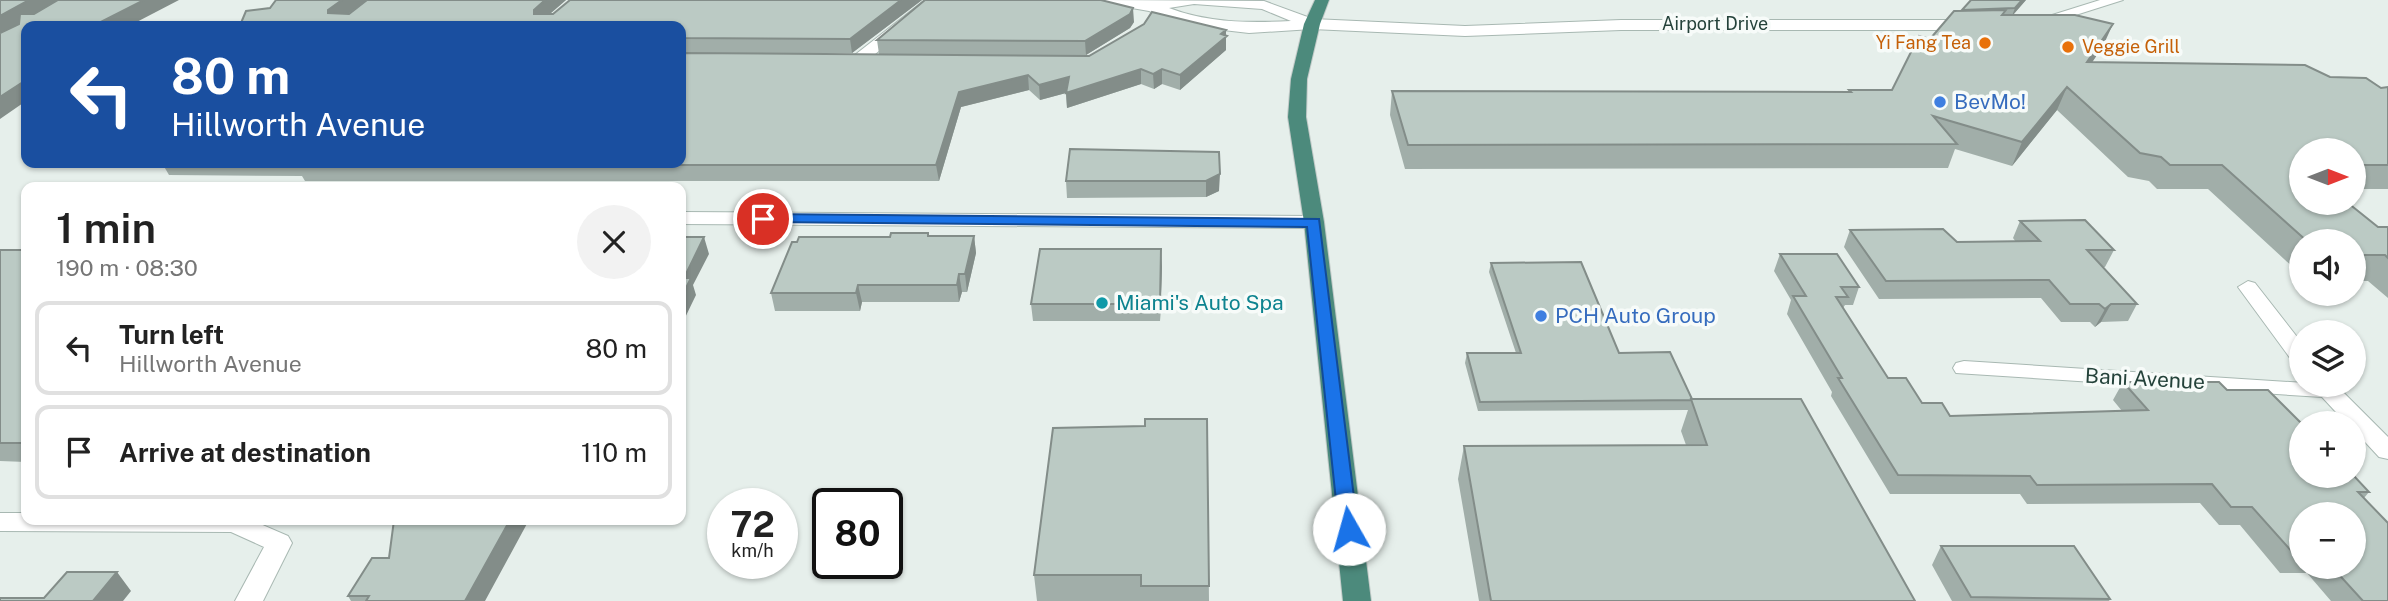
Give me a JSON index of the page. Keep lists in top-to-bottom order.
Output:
{
  "streets": {
    "street": ["Airport Drive", "Bani Avenue"]
  },
  "places": [
    "Yi Fang Tea",
    "Veggie Grill",
    "BevMo!",
    "Miami's Auto Spa",
    "PCH Auto Group"
  ],
  "north": "right",
  "page": {
    "turn": ["80 m", "Hillworth Avenue"],
    "map_buttons": ["+", "−"],
    "heading": ["1 min", "190 m · 08:30"],
    "list": [
      {
        "name": "Turn left",
        "note": "Hillworth Avenue",
        "value": "80 m"
      },
      {
        "name": "Arrive at destination",
        "value": "110 m"
      }
    ],
    "speed": "72 km/h",
    "limit": "80"
  }
}
